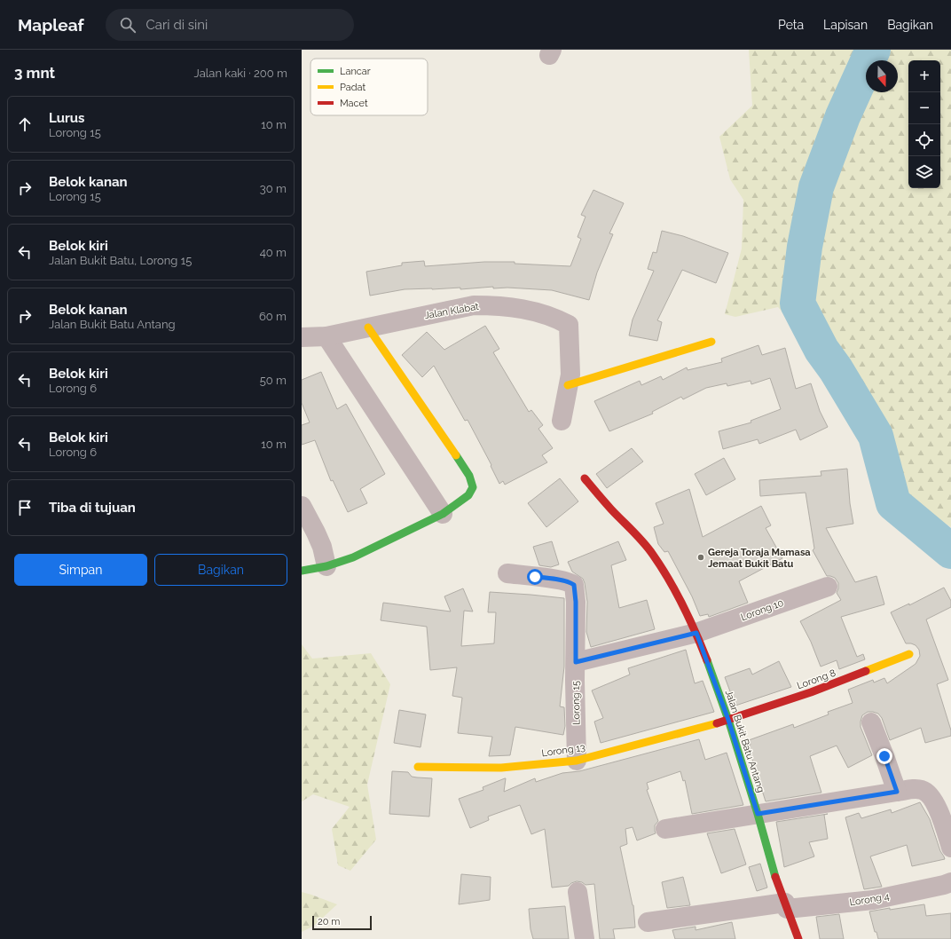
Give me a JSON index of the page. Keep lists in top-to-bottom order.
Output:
{
  "streets": {
    "street": [
      "Jalan Klabat",
      "Lorong 10",
      "Lorong 8",
      "Lorong 15",
      "Jalan Bukit Batu Antang",
      "Lorong 13",
      "Lorong 4"
    ]
  },
  "crossings": [
    ["Lorong 10", "Lorong 15"],
    ["Lorong 10", "Jalan Bukit Batu Antang"],
    ["Lorong 8", "Jalan Bukit Batu Antang"],
    ["Lorong 8", "Lorong 13"],
    ["Lorong 15", "Lorong 13"],
    ["Jalan Bukit Batu Antang", "Lorong 13"],
    ["Jalan Bukit Batu Antang", "Lorong 4"]
  ],
  "places": ["Gereja Toraja Mamasa Jemaat Bukit Batu"],
  "legend": ["Lancar", "Padat", "Macet"],
  "scale_bar": "20 m",
  "north": "bottom",
  "page": {
    "header": "Mapleaf",
    "search": "Cari di sini",
    "nav": ["Peta", "Lapisan", "Bagikan"],
    "heading": ["3 mnt", "Jalan kaki · 200 m"],
    "map_buttons": ["+", "−"],
    "list": [
      ["Lurus", "Lorong 15", "10 m"],
      ["Belok kanan", "Lorong 15", "30 m"],
      ["Belok kiri", "Jalan Bukit Batu, Lorong 15", "40 m"],
      ["Belok kanan", "Jalan Bukit Batu Antang", "60 m"],
      ["Belok kiri", "Lorong 6", "50 m"],
      ["Belok kiri", "Lorong 6", "10 m"],
      "Tiba di tujuan"
    ],
    "buttons": ["Simpan", "Bagikan"],
    "scale": "20 m"
  }
}
